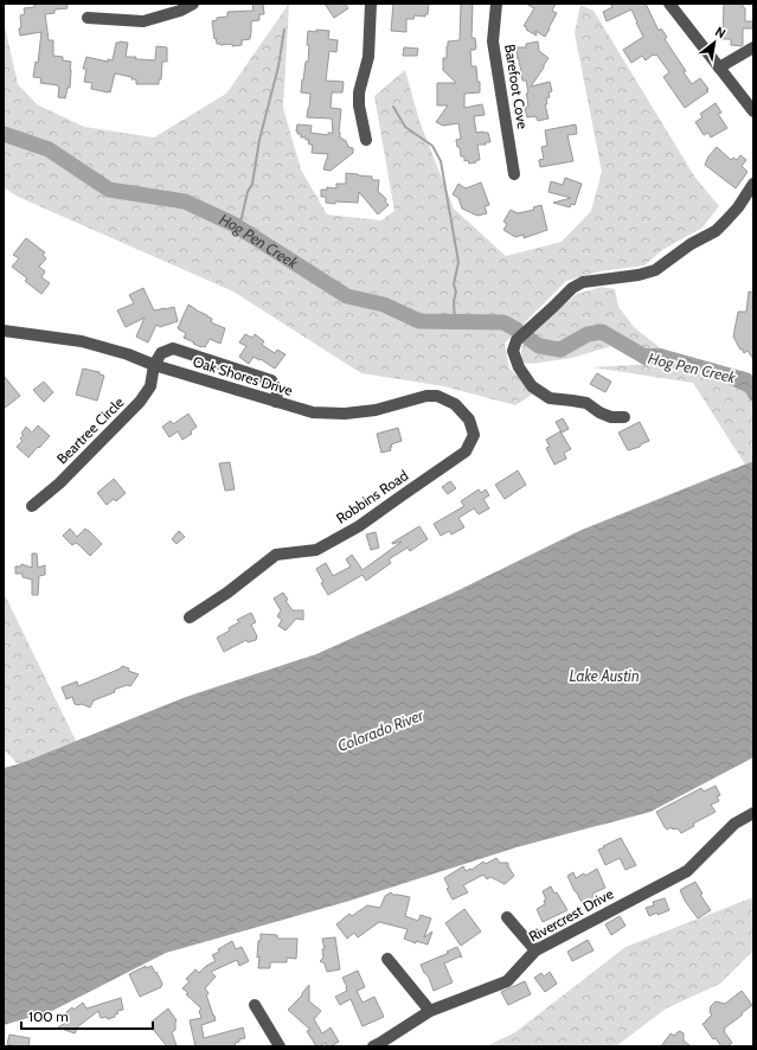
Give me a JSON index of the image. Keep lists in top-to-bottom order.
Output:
{
  "streets": {
    "street": [
      "Barefoot Cove",
      "Oak Shores Drive",
      "Beartree Circle",
      "Robbins Road",
      "Rivercrest Drive"
    ]
  },
  "crossings": [
    ["Oak Shores Drive", "Beartree Circle"],
    ["Oak Shores Drive", "Robbins Road"]
  ],
  "water": ["Hog Pen Creek", "Lake Austin", "Colorado River"],
  "scale_bar": "100 m",
  "north": "top right"
}
